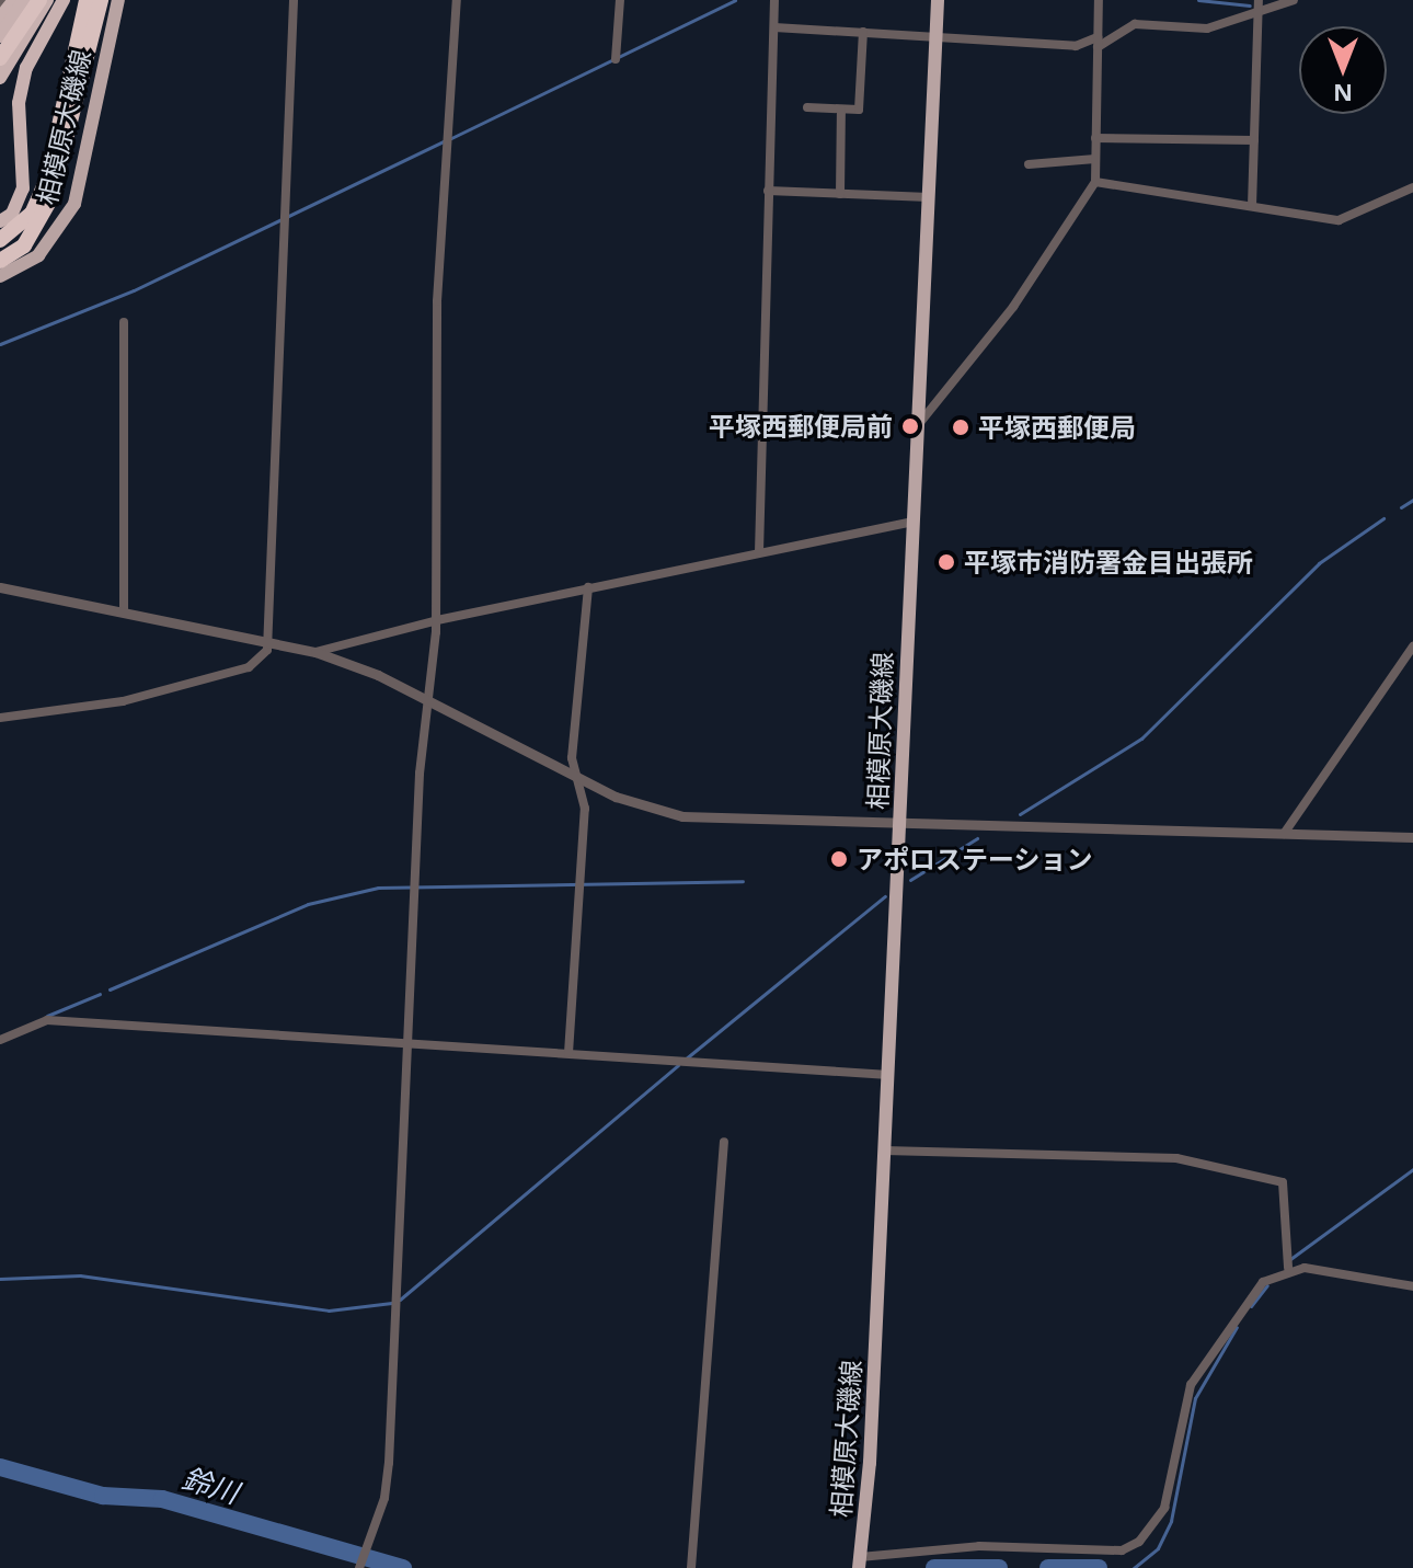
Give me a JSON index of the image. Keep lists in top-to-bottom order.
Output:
{
  "streets": {
    "main road": ["相模原大磯線"]
  },
  "water": ["鈴川"],
  "places": [
    "平塚西郵便局前",
    "平塚西郵便局",
    "平塚市消防署金目出張所",
    "アポロステーション"
  ],
  "north": "bottom"
}
